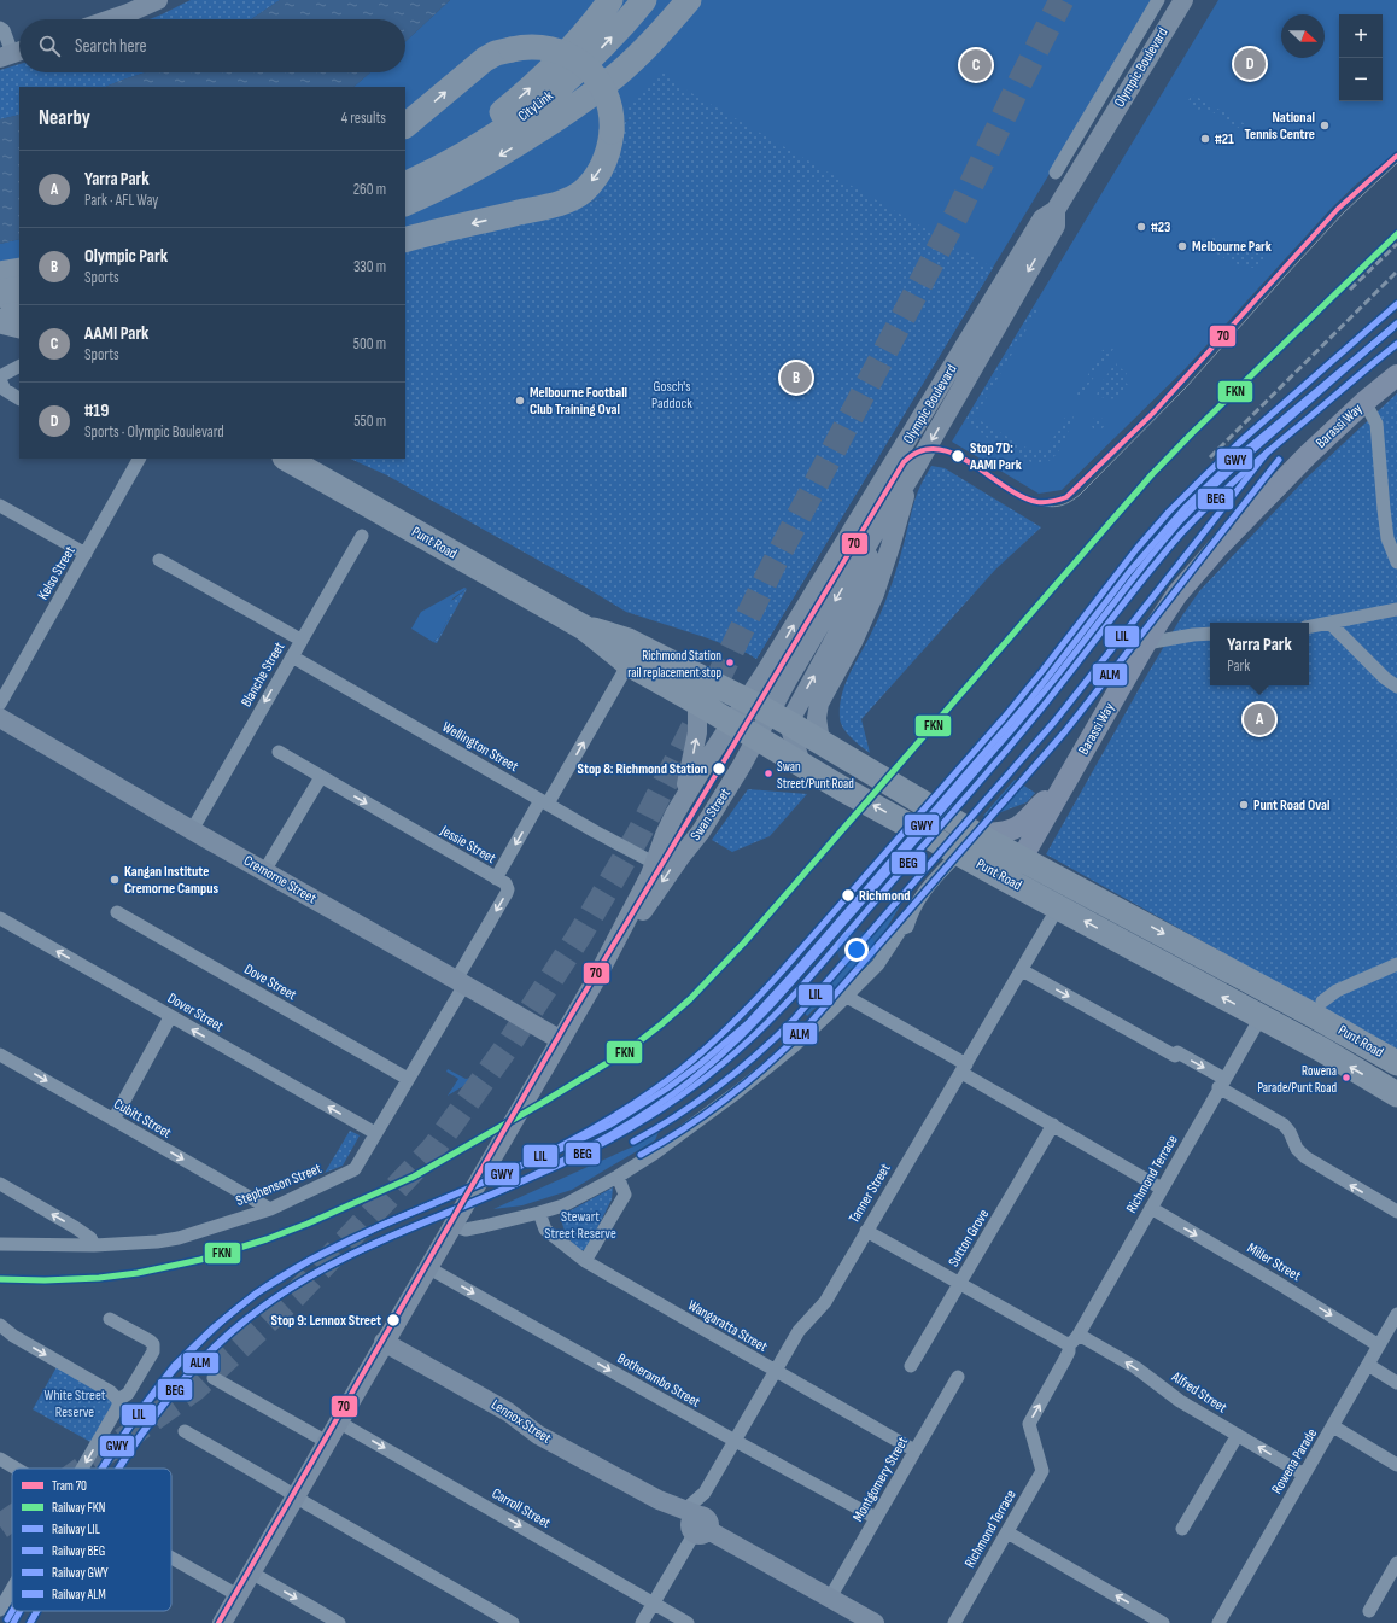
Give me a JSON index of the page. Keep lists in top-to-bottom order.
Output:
{
  "streets": {
    "highway": ["CityLink", "Punt Road"],
    "main road": [
      "Olympic Boulevard",
      "Barassi Way",
      "Swan Street",
      "Cremorne Street",
      "Lennox Street"
    ],
    "street": [
      "Kelso Street",
      "Blanche Street",
      "Wellington Street",
      "Jessie Street",
      "Dove Street",
      "Dover Street",
      "Cubitt Street",
      "Richmond Terrace",
      "Stephenson Street",
      "Tanner Street",
      "Sutton Grove",
      "Miller Street",
      "Wangaratta Street",
      "Botherambo Street",
      "Alfred Street",
      "Rowena Parade",
      "Montgomery Street",
      "Carroll Street"
    ]
  },
  "crossings": [
    ["Olympic Boulevard", "Punt Road"],
    ["Olympic Boulevard", "Swan Street"],
    ["Barassi Way", "Punt Road"],
    ["Punt Road", "Swan Street"],
    ["Punt Road", "Richmond Terrace"],
    ["Punt Road", "Tanner Street"],
    ["Blanche Street", "Wellington Street"],
    ["Blanche Street", "Cremorne Street"],
    ["Wellington Street", "Swan Street"],
    ["Swan Street", "Cremorne Street"],
    ["Swan Street", "Botherambo Street"],
    ["Swan Street", "Lennox Street"],
    ["Swan Street", "Carroll Street"],
    ["Jessie Street", "Cremorne Street"],
    ["Jessie Street", "Stephenson Street"],
    ["Cremorne Street", "Stephenson Street"],
    ["Dove Street", "Stephenson Street"],
    ["Dover Street", "Stephenson Street"],
    ["Cubitt Street", "Stephenson Street"],
    ["Richmond Terrace", "Miller Street"],
    ["Richmond Terrace", "Alfred Street"],
    ["Tanner Street", "Wangaratta Street"],
    ["Tanner Street", "Botherambo Street"],
    ["Tanner Street", "Alfred Street"],
    ["Tanner Street", "Lennox Street"],
    ["Sutton Grove", "Alfred Street"],
    ["Miller Street", "Rowena Parade"],
    ["Wangaratta Street", "Montgomery Street"],
    ["Botherambo Street", "Montgomery Street"],
    ["Alfred Street", "Rowena Parade"],
    ["Lennox Street", "Montgomery Street"]
  ],
  "one_way": [
    "Dover Street",
    "Miller Street",
    "Botherambo Street",
    "Alfred Street"
  ],
  "parks": ["Gosch's Paddock", "Stewart Street Reserve", "White Street Reserve"],
  "places": [
    "National Tennis Centre",
    "#21",
    "#23",
    "Melbourne Park",
    "Melbourne Football Club Training Oval",
    "Stop 7D: AAMI Park",
    "Richmond Station rail replacement stop",
    "Stop 8: Richmond Station",
    "Swan Street/Punt Road",
    "Punt Road Oval",
    "Kangan Institute Cremorne Campus",
    "Richmond",
    "Rowena Parade/Punt Road",
    "Stop 9: Lennox Street"
  ],
  "lines": [
    "tram line 70",
    "rail line FKN",
    "rail line LIL",
    "rail line ALM",
    "rail line GWY",
    "rail line BEG"
  ],
  "legend": [
    "Tram 70",
    "Railway FKN",
    "Railway LIL",
    "Railway BEG",
    "Railway GWY",
    "Railway ALM"
  ],
  "north": "right",
  "page": {
    "map_buttons": ["+", "−"],
    "search": "Search here",
    "pins": [
      "D",
      "C",
      "B",
      "A"
    ],
    "heading": ["Nearby", "4 results"],
    "list": [
      {
        "mark": "A",
        "name": "Yarra Park",
        "note": "Park · AFL Way",
        "value": "260 m"
      },
      {
        "mark": "B",
        "name": "Olympic Park",
        "note": "Sports",
        "value": "330 m"
      },
      {
        "mark": "C",
        "name": "AAMI Park",
        "note": "Sports",
        "value": "500 m"
      },
      {
        "mark": "D",
        "name": "#19",
        "note": "Sports · Olympic Boulevard",
        "value": "550 m"
      }
    ],
    "popup": ["Yarra Park", "Park"]
  }
}
